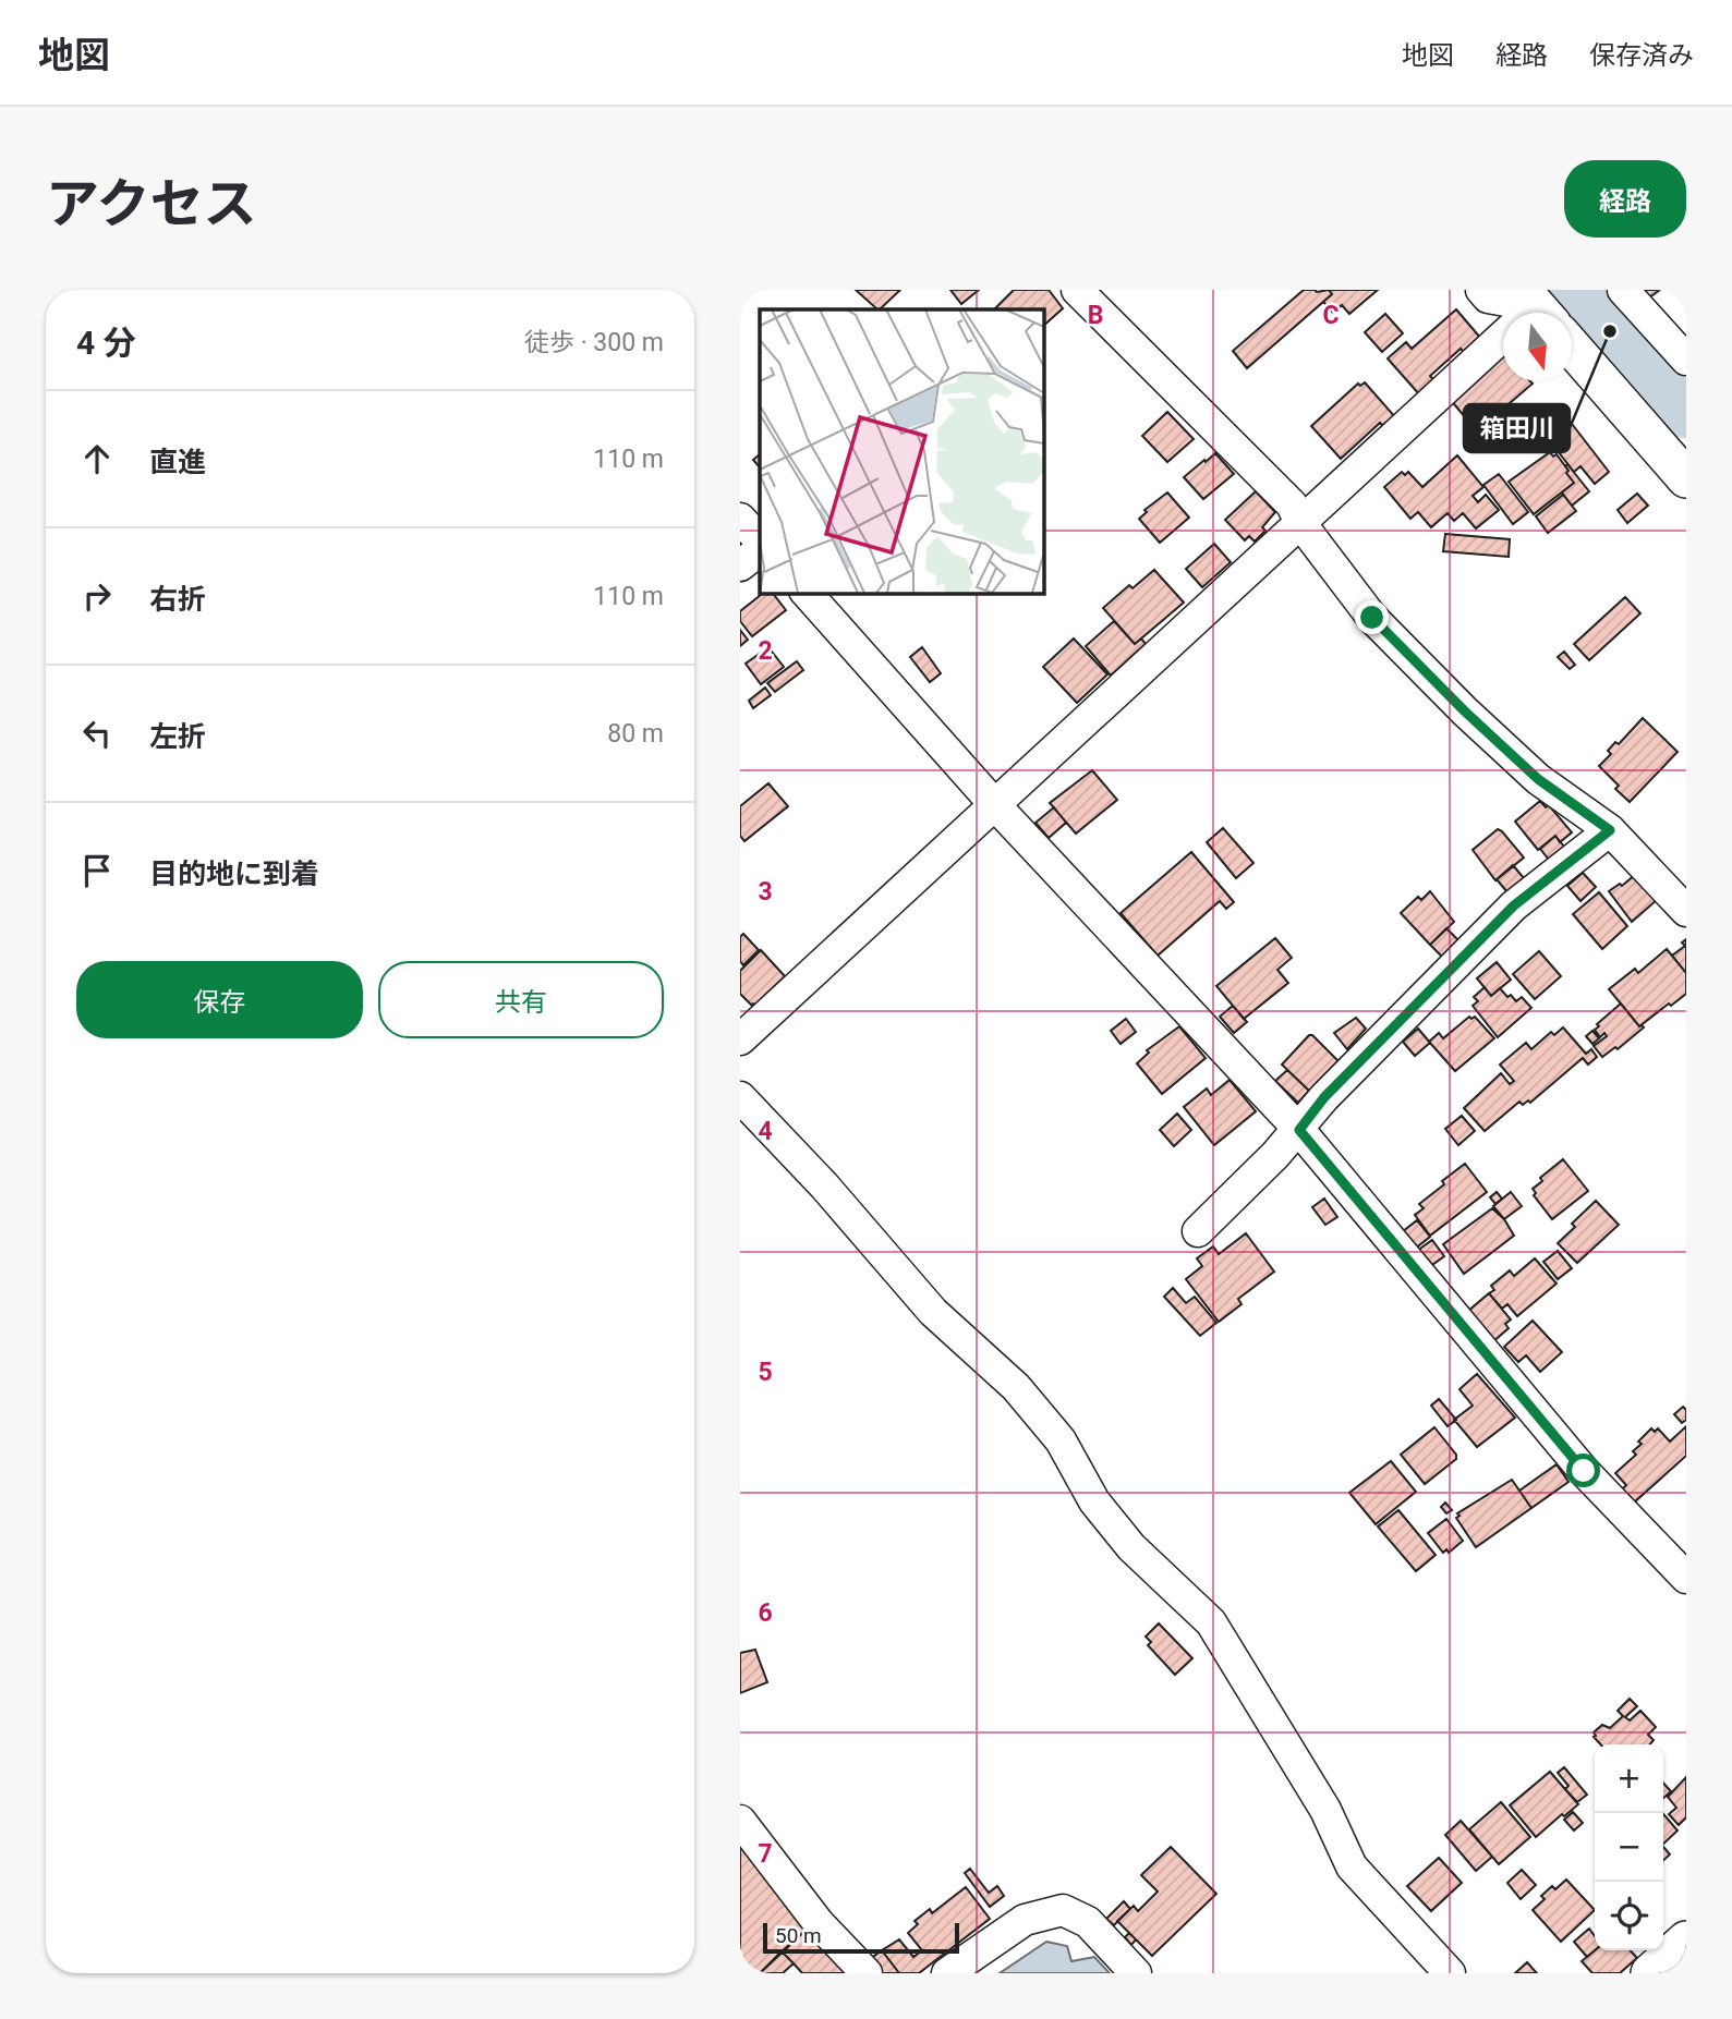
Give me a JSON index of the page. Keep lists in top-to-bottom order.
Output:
{
  "places": ["箱田川"],
  "scale_bar": "50 m",
  "north": "bottom",
  "page": {
    "header": "地図",
    "nav": ["地図", "経路", "保存済み"],
    "title": "アクセス",
    "buttons": [
      "経路",
      ["保存", "共有"]
    ],
    "heading": ["4 分", "徒歩 · 300 m"],
    "list": [
      ["直進", "110 m"],
      ["右折", "110 m"],
      ["左折", "80 m"],
      "目的地に到着"
    ],
    "map_buttons": ["+", "−"],
    "scale": "50 m"
  },
  "grid": {
    "columns": ["B", "C"],
    "rows": [
      "2",
      "3",
      "4",
      "5",
      "6",
      "7"
    ]
  }
}
